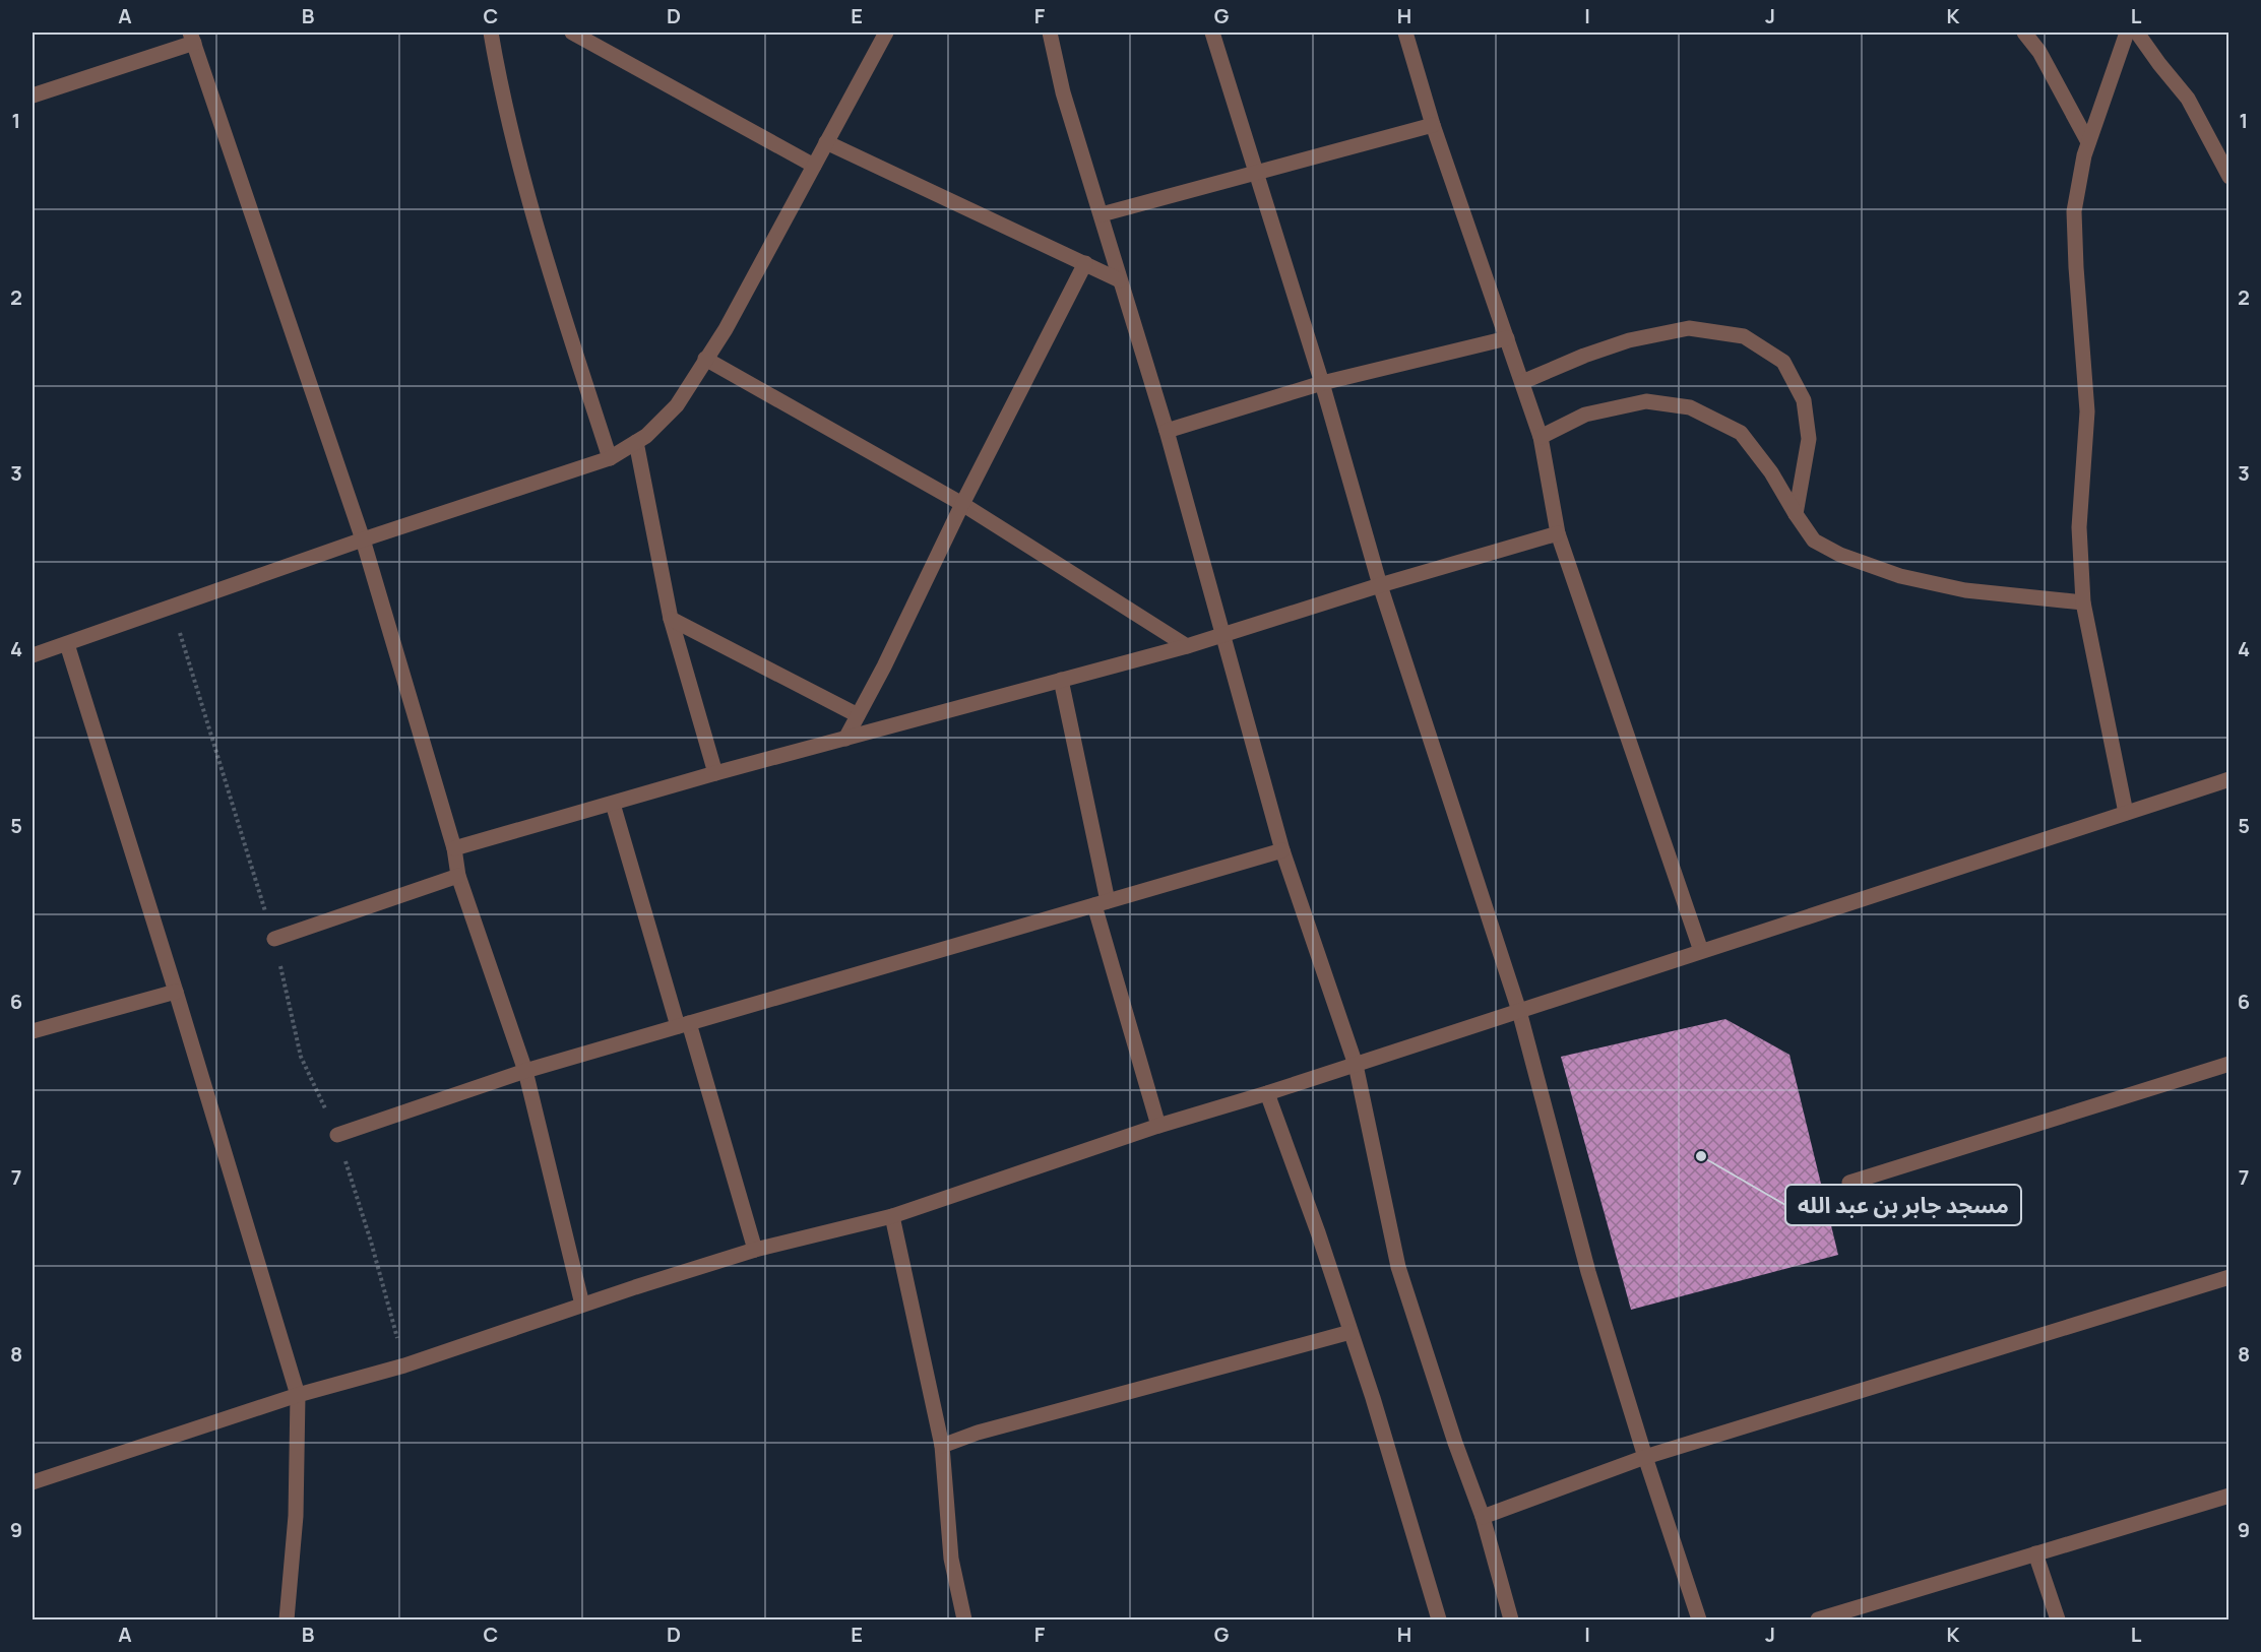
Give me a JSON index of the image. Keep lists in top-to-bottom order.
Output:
{
  "places": ["مسجد جابر بن عبد الله"],
  "grid": {
    "columns": [
      "A",
      "B",
      "C",
      "D",
      "E",
      "F",
      "G",
      "H",
      "I",
      "J",
      "K",
      "L"
    ],
    "rows": [
      "1",
      "2",
      "3",
      "4",
      "5",
      "6",
      "7",
      "8",
      "9"
    ]
  }
}
